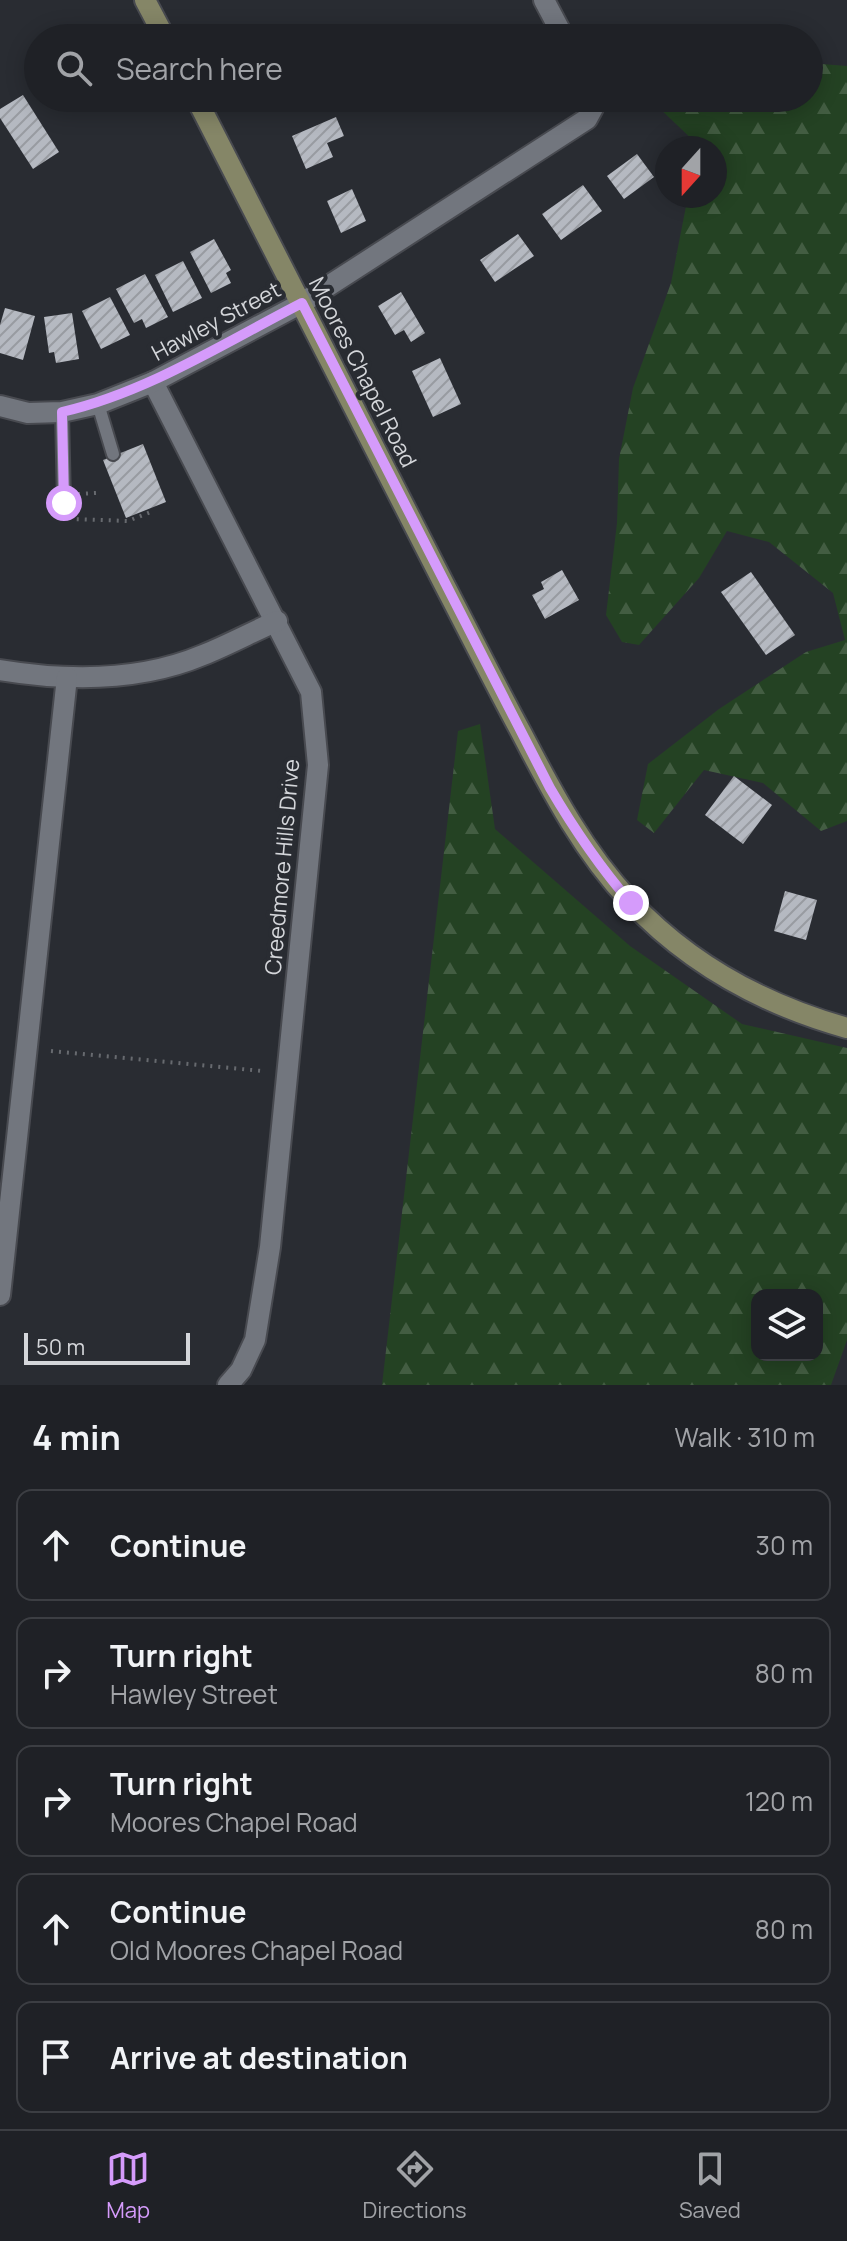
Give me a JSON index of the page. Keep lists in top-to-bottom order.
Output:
{
  "streets": {
    "street": ["Hawley Street", "Moores Chapel Road", "Creedmore Hills Drive"]
  },
  "crossings": [
    ["Hawley Street", "Moores Chapel Road"],
    ["Hawley Street", "Creedmore Hills Drive"]
  ],
  "scale_bar": "50 m",
  "north": "bottom",
  "page": {
    "search": "Search here",
    "scale": "50 m",
    "heading": ["4 min", "Walk · 310 m"],
    "list": [
      ["Continue", "30 m"],
      ["Turn right", "Hawley Street", "80 m"],
      ["Turn right", "Moores Chapel Road", "120 m"],
      ["Continue", "Old Moores Chapel Road", "80 m"],
      "Arrive at destination"
    ],
    "nav": ["Map", "Directions", "Saved"]
  }
}
